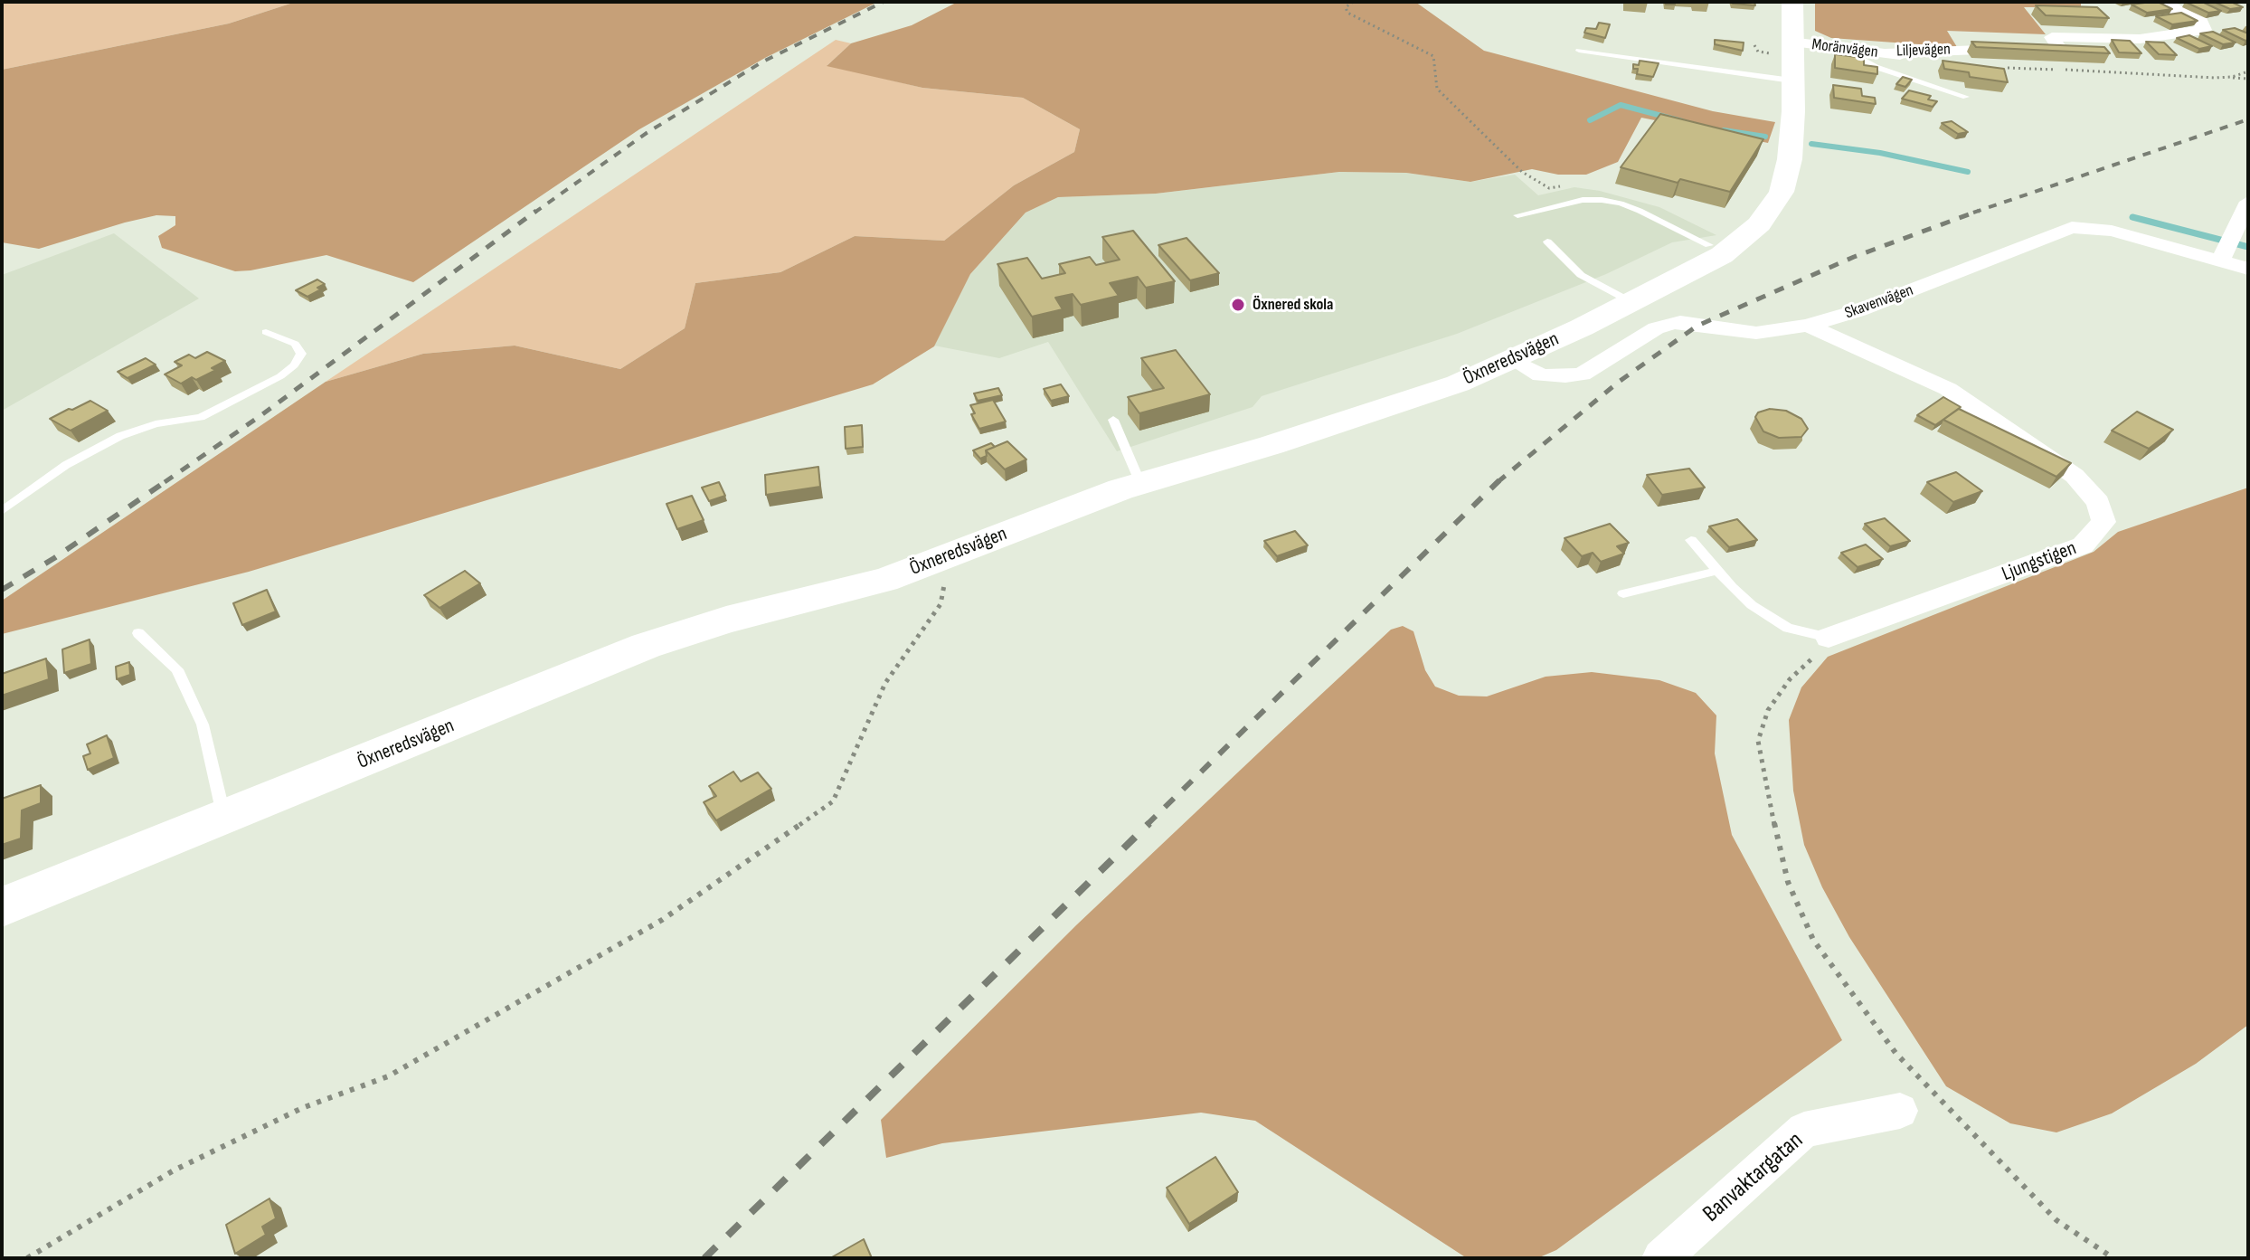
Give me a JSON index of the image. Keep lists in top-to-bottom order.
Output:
{
  "streets": {
    "street": [
      "Moränvägen",
      "Liljevägen",
      "Skavenvägen",
      "Öxneredsvägen",
      "Ljungstigen",
      "Banvaktargatan"
    ]
  },
  "crossings": [
    ["Moränvägen", "Liljevägen"],
    ["Moränvägen", "Öxneredsvägen"],
    ["Skavenvägen", "Öxneredsvägen"],
    ["Skavenvägen", "Ljungstigen"]
  ],
  "places": ["Öxnered skola"]
}
